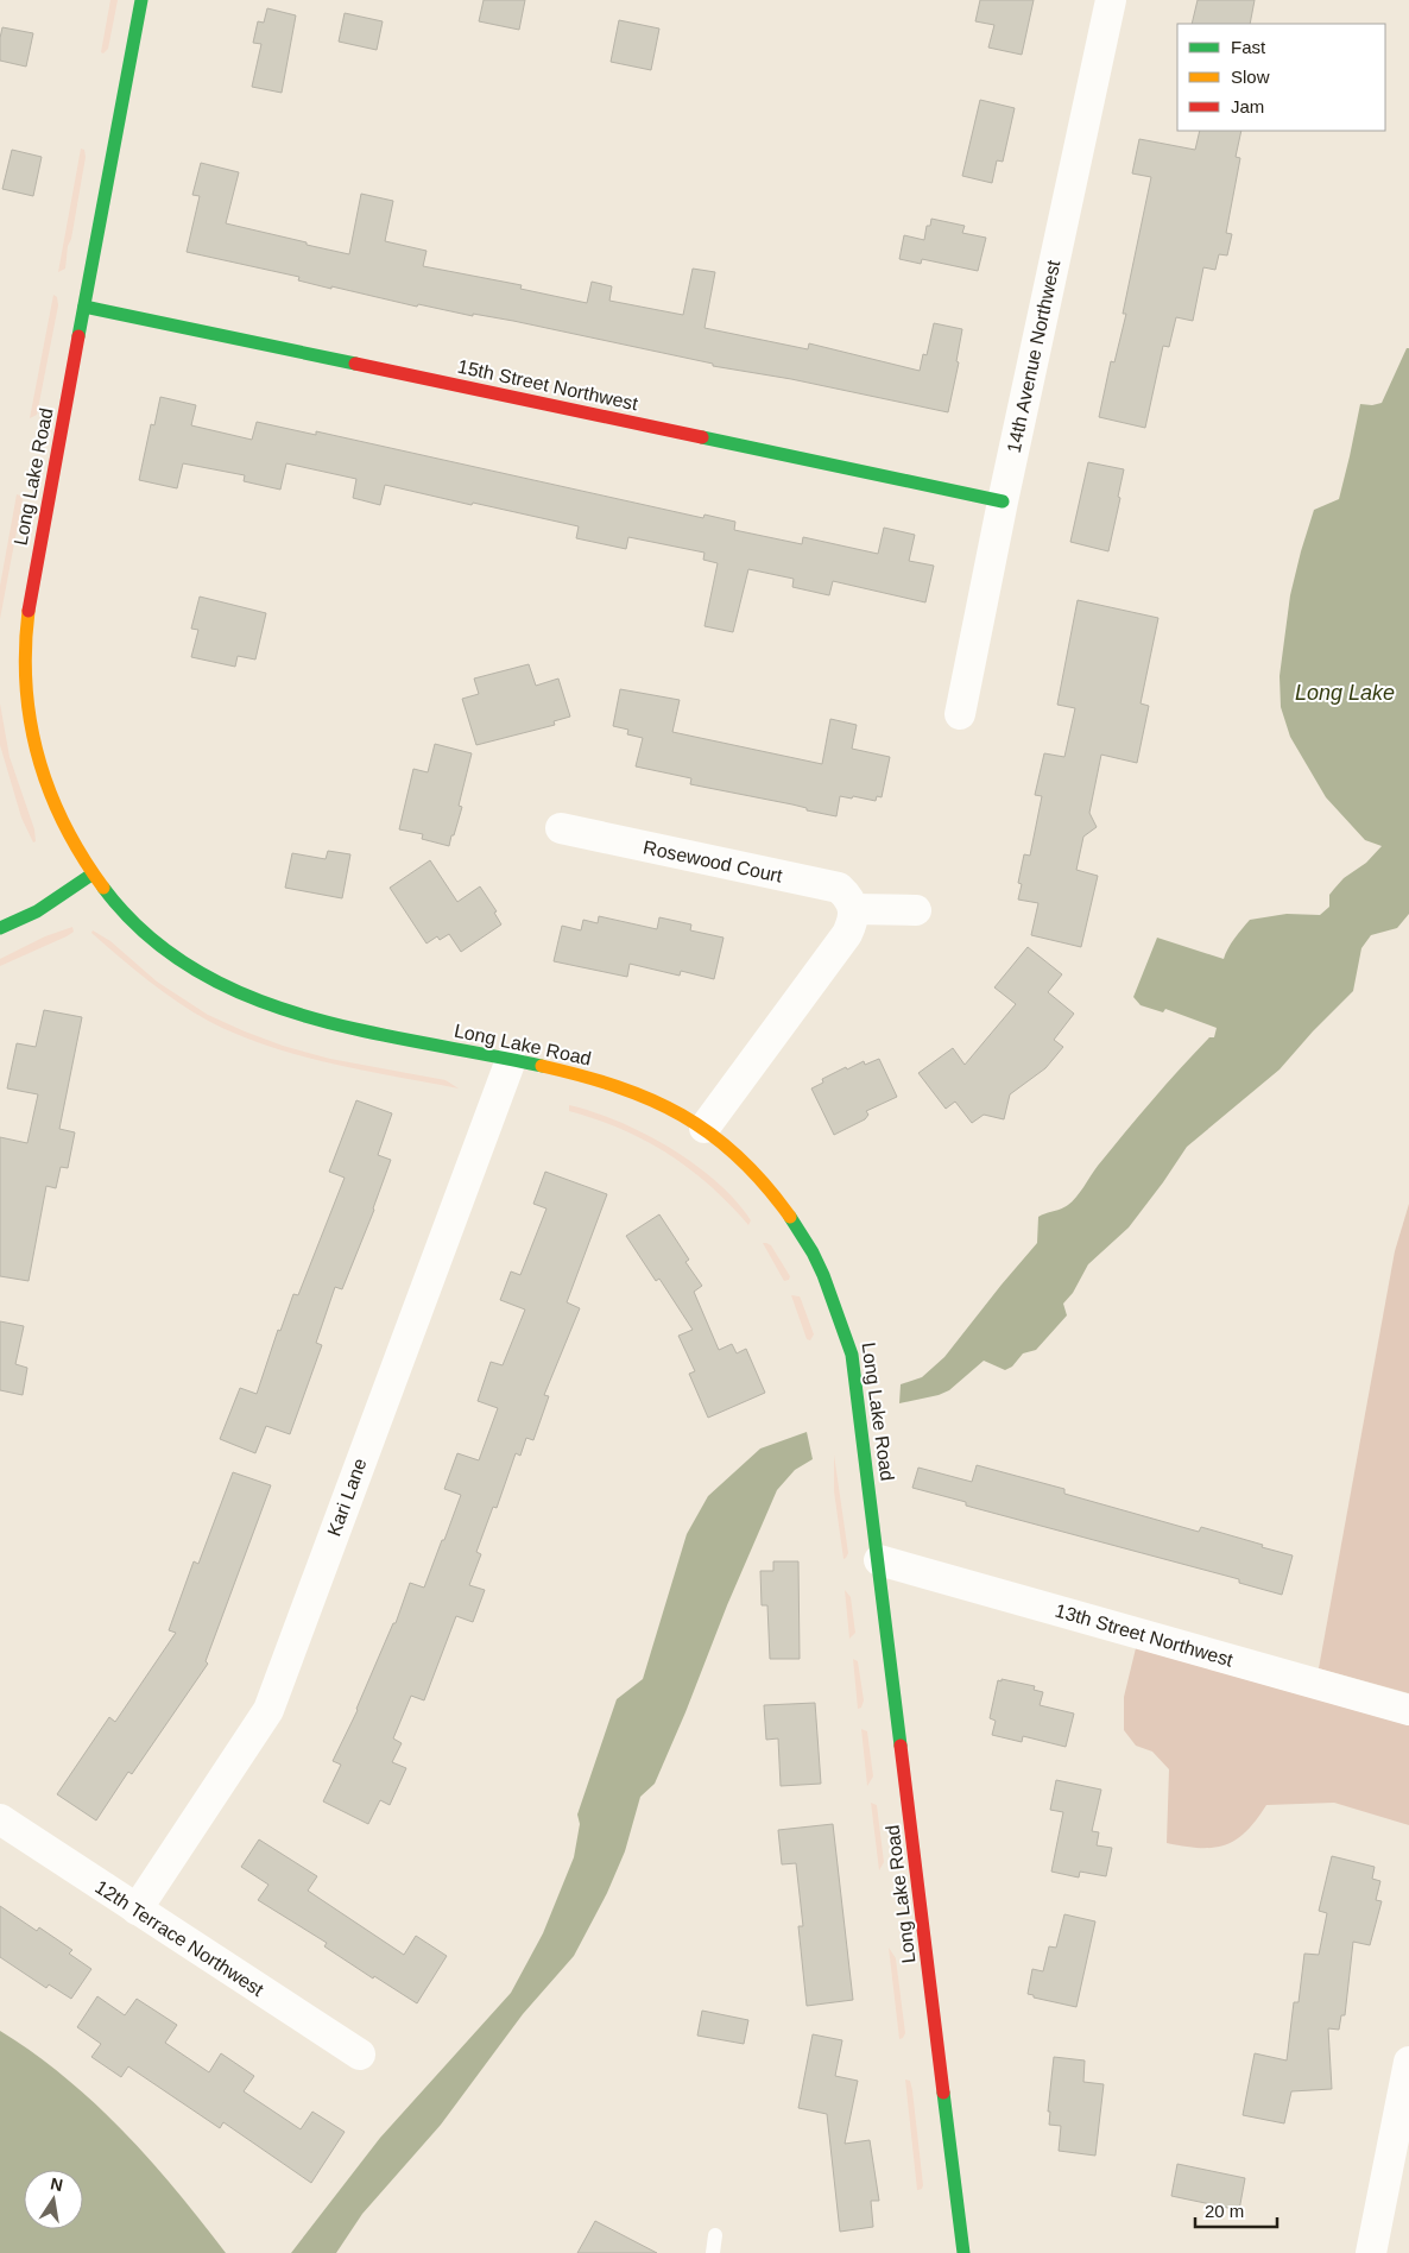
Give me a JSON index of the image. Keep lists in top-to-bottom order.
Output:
{
  "streets": {
    "street": [
      "14th Avenue Northwest",
      "15th Street Northwest",
      "Long Lake Road",
      "Rosewood Court",
      "Kari Lane",
      "13th Street Northwest",
      "12th Terrace Northwest"
    ]
  },
  "crossings": [
    ["14th Avenue Northwest", "15th Street Northwest"],
    ["15th Street Northwest", "Long Lake Road"],
    ["Long Lake Road", "Kari Lane"],
    ["Long Lake Road", "13th Street Northwest"],
    ["Kari Lane", "12th Terrace Northwest"]
  ],
  "water": ["Long Lake"],
  "legend": ["Fast", "Slow", "Jam"],
  "scale_bar": "20 m",
  "north": "top"
}
